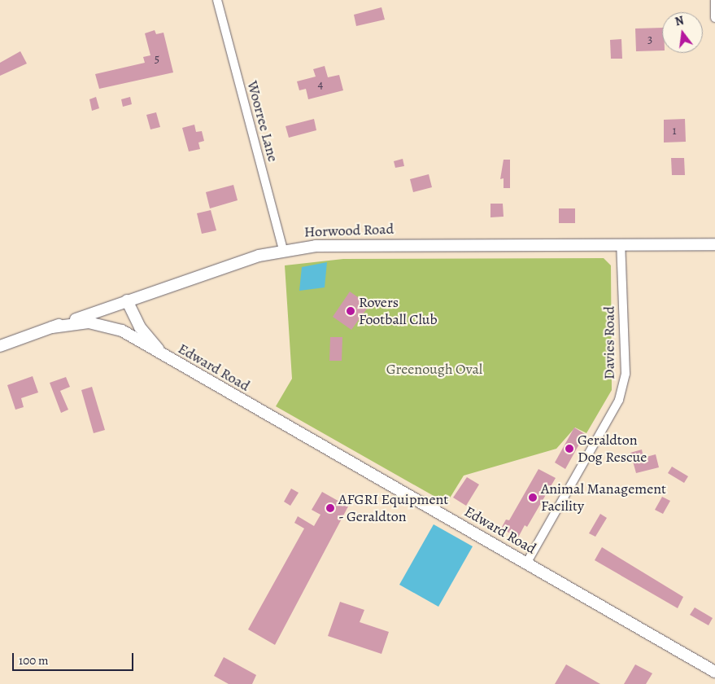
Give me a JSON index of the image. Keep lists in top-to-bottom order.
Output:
{
  "streets": {
    "main road": ["Horwood Road", "Edward Road"],
    "street": ["Woorree Lane", "Davies Road"]
  },
  "crossings": [
    ["Woorree Lane", "Horwood Road"],
    ["Horwood Road", "Davies Road"],
    ["Horwood Road", "Edward Road"],
    ["Davies Road", "Edward Road"]
  ],
  "parks": ["Greenough Oval"],
  "places": [
    "Rovers Football Club",
    "Geraldton Dog Rescue",
    "Animal Management Facility",
    "AFGRI Equipment - Geraldton"
  ],
  "house_numbers": [
    "3",
    "5",
    "4",
    "1"
  ],
  "scale_bar": "100 m",
  "north": "top"
}
